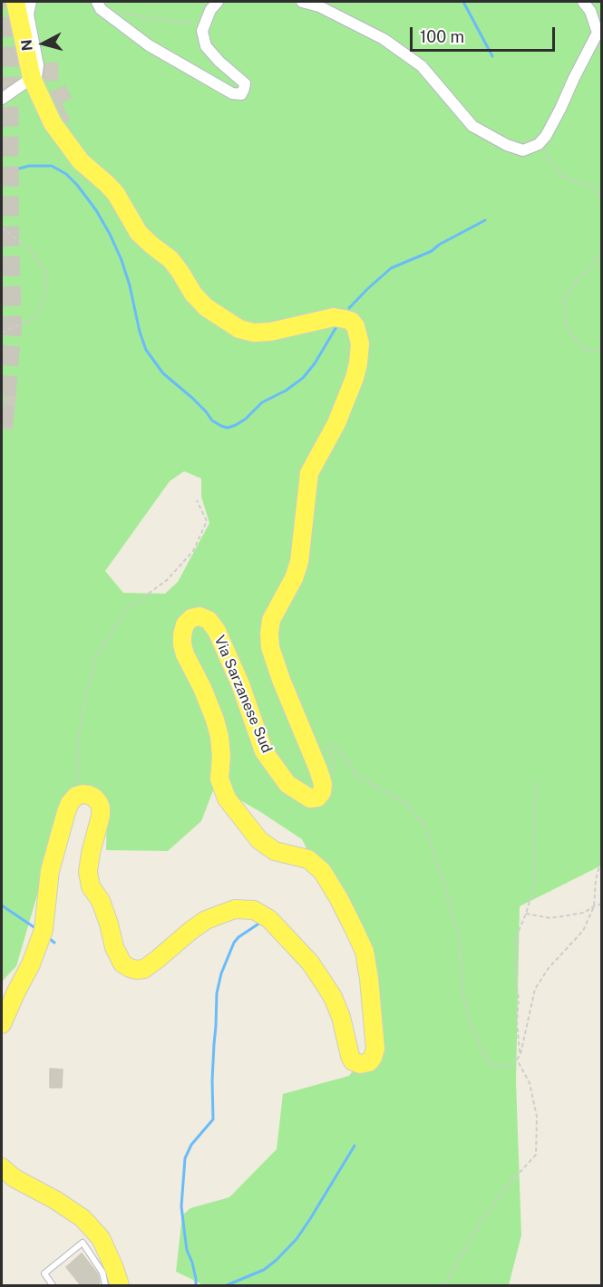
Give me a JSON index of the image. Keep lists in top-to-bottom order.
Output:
{
  "streets": {
    "main road": ["Via Sarzanese Sud"]
  },
  "scale_bar": "100 m",
  "north": "left"
}
